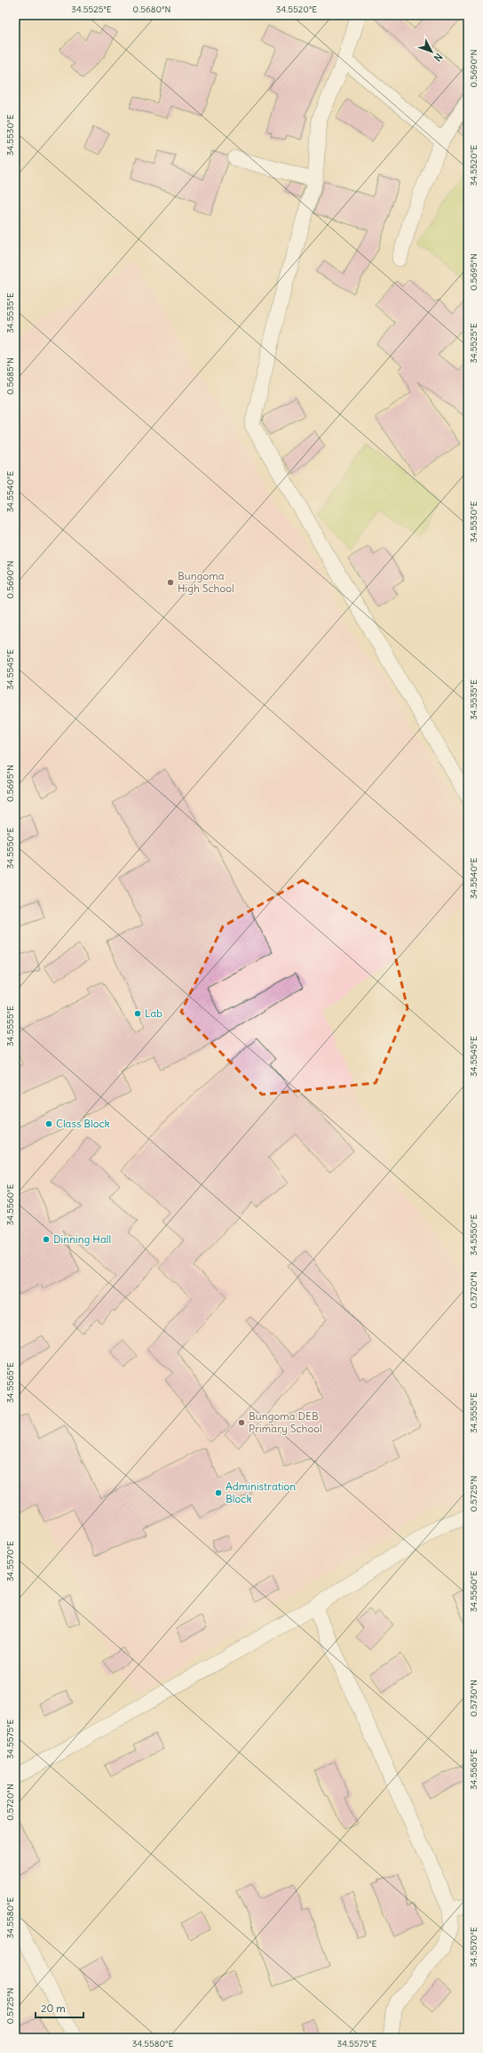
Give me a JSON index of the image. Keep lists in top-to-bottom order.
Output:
{
  "places": [
    "Bungoma High School",
    "Lab",
    "Class Block",
    "Dinning Hall",
    "Bungoma DEB Primary School",
    "Administration Block"
  ],
  "scale_bar": "20 m",
  "north": "bottom right",
  "coordinates": [
    "34.5525°E",
    "0.5680°N",
    "34.5520°E",
    "0.5690°N",
    "34.5530°E",
    "0.5695°N",
    "34.5535°E",
    "0.5685°N",
    "34.5540°E",
    "34.5545°E",
    "34.5550°E",
    "34.5555°E",
    "34.5560°E",
    "0.5720°N",
    "34.5565°E",
    "0.5725°N",
    "34.5570°E",
    "0.5730°N",
    "34.5575°E",
    "34.5580°E"
  ]
}
